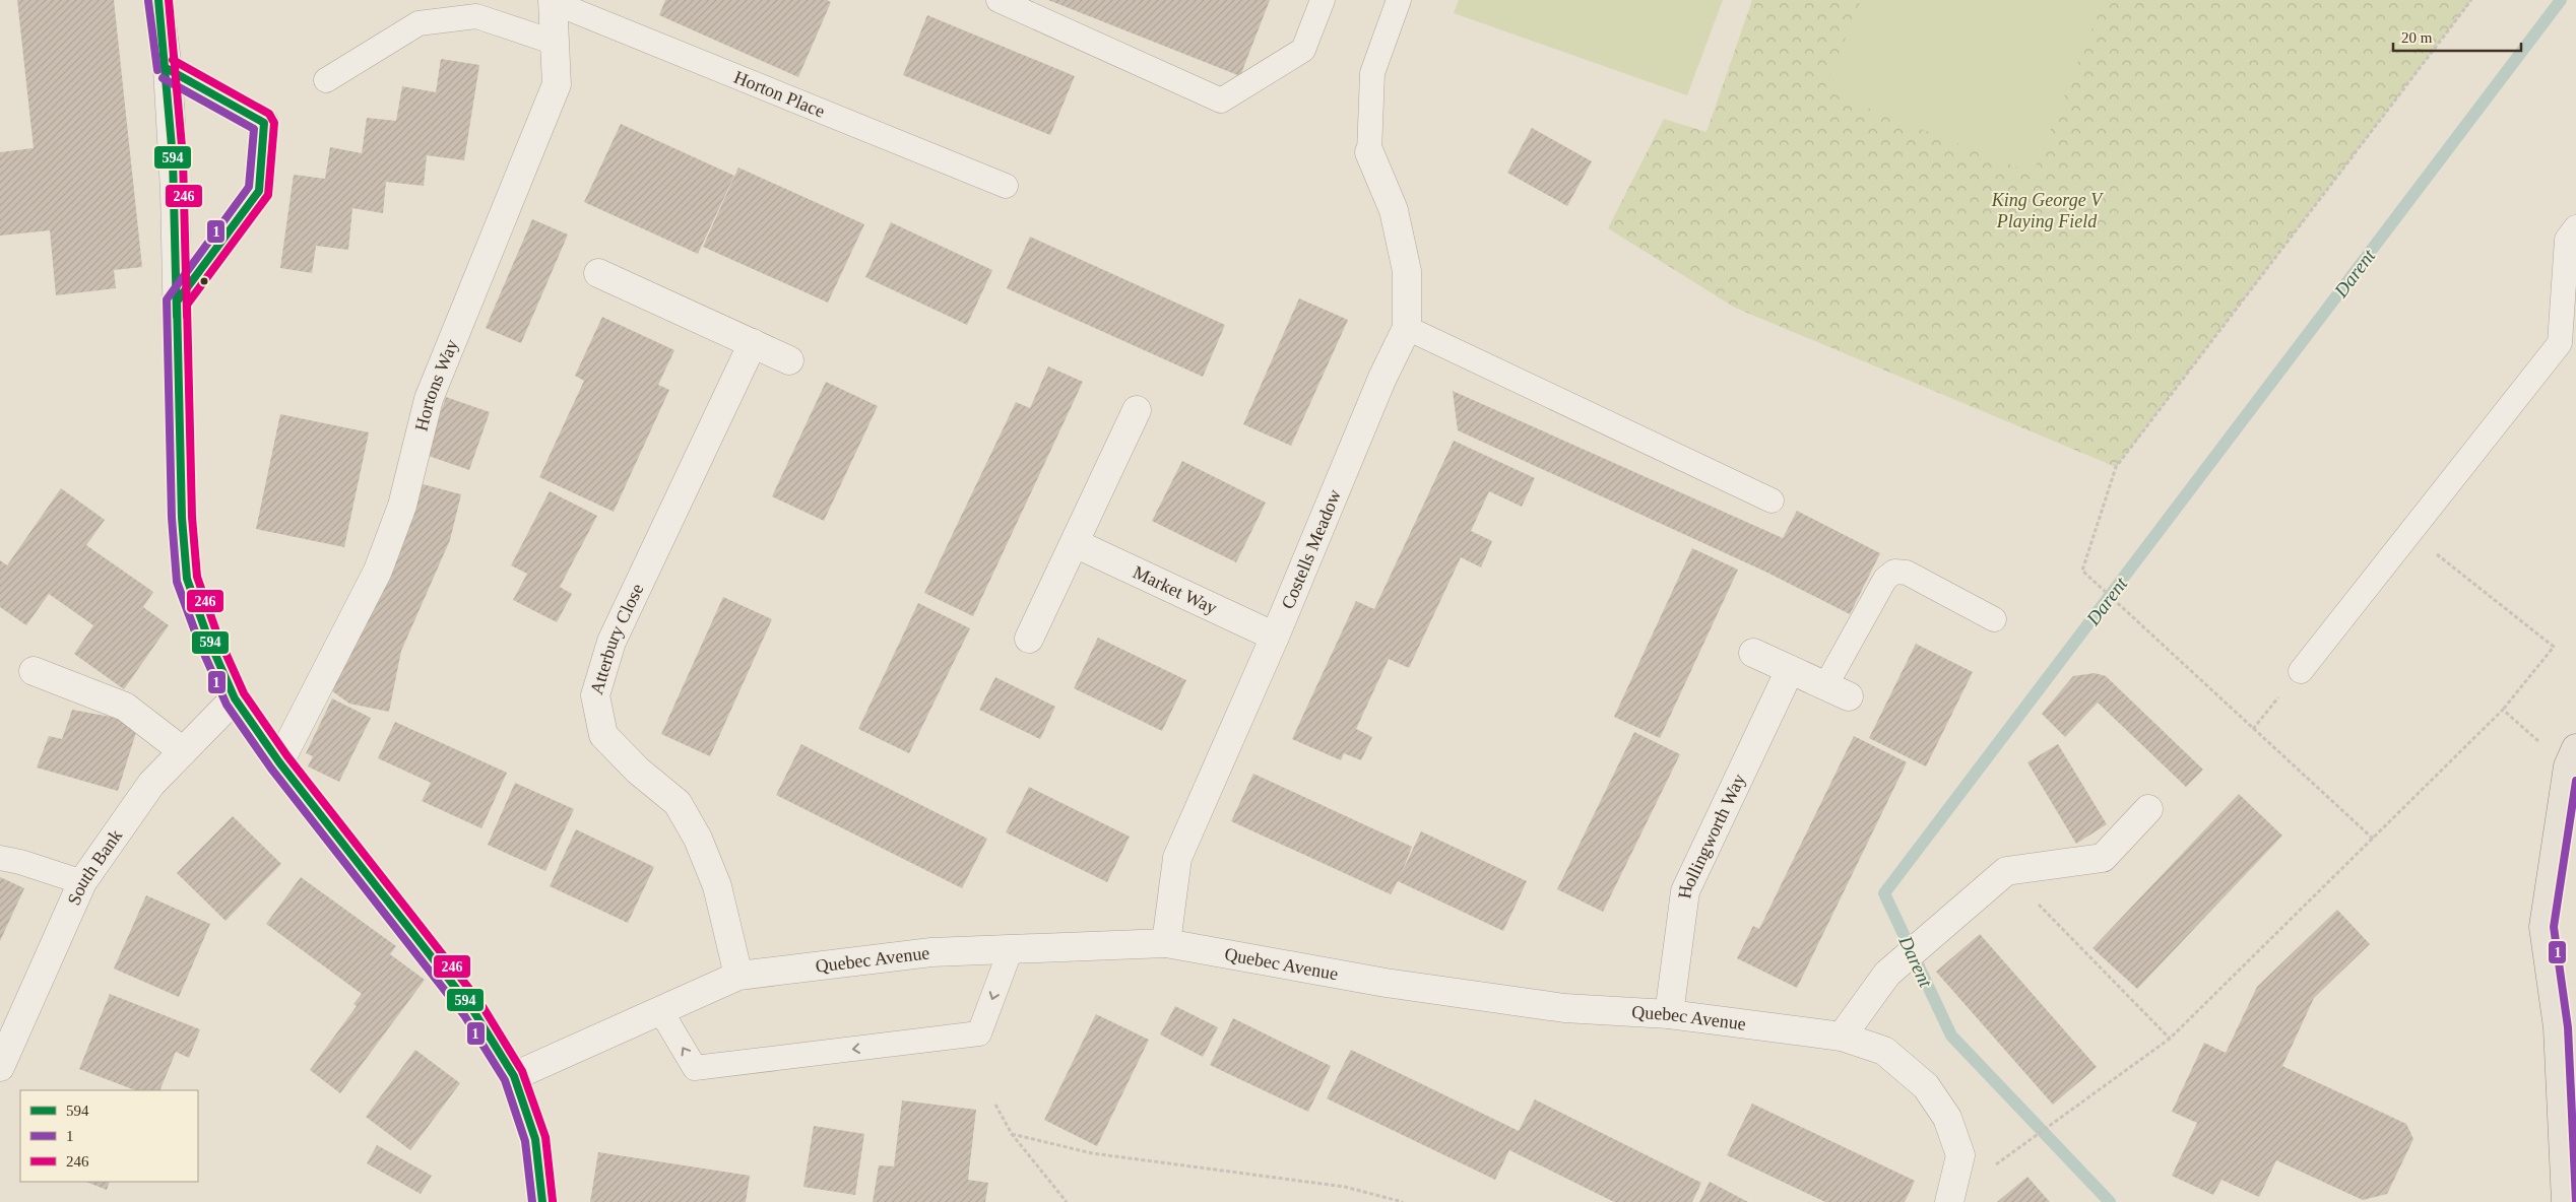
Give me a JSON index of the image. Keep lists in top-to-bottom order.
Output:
{
  "streets": {
    "street": [
      "Hortons Way",
      "Costells Meadow",
      "Market Way",
      "Atterbury Close",
      "Hollingworth Way",
      "South Bank",
      "Quebec Avenue"
    ],
    "lane": ["Horton Place"]
  },
  "crossings": [
    ["Horton Place", "Hortons Way"],
    ["Costells Meadow", "Market Way"],
    ["Costells Meadow", "Quebec Avenue"],
    ["Atterbury Close", "Quebec Avenue"],
    ["Hollingworth Way", "Quebec Avenue"]
  ],
  "water": ["Darent"],
  "parks": ["King George V Playing Field"],
  "lines": ["transit line 594", "transit line 246", "transit line 1"],
  "legend": ["594", "1", "246"],
  "scale_bar": "20 m"
}
